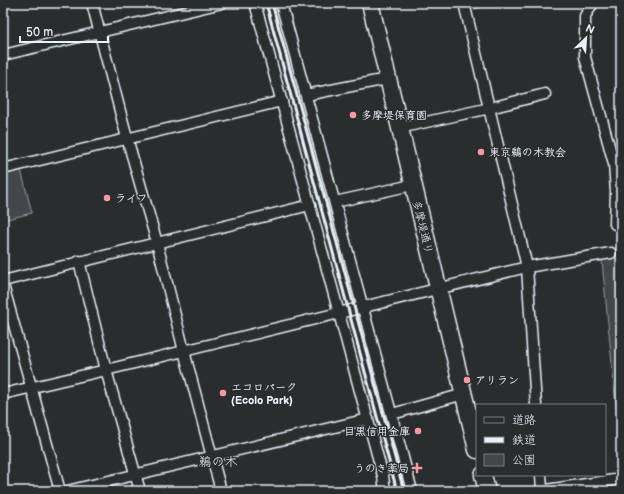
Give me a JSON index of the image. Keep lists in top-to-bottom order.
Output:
{
  "streets": {
    "main road": ["多摩堤通り"]
  },
  "districts": ["鵜の木"],
  "places": {
    "other": [
      "多摩堤保育園",
      "東京鵜の木教会",
      "ライフ",
      "アリラン",
      "エコロパーク (Ecolo Park)",
      "目黒信用金庫"
    ],
    "health": ["うのき薬局"]
  },
  "legend": ["道路", "鉄道", "公園"],
  "scale_bar": "50 m",
  "north": "top right"
}
